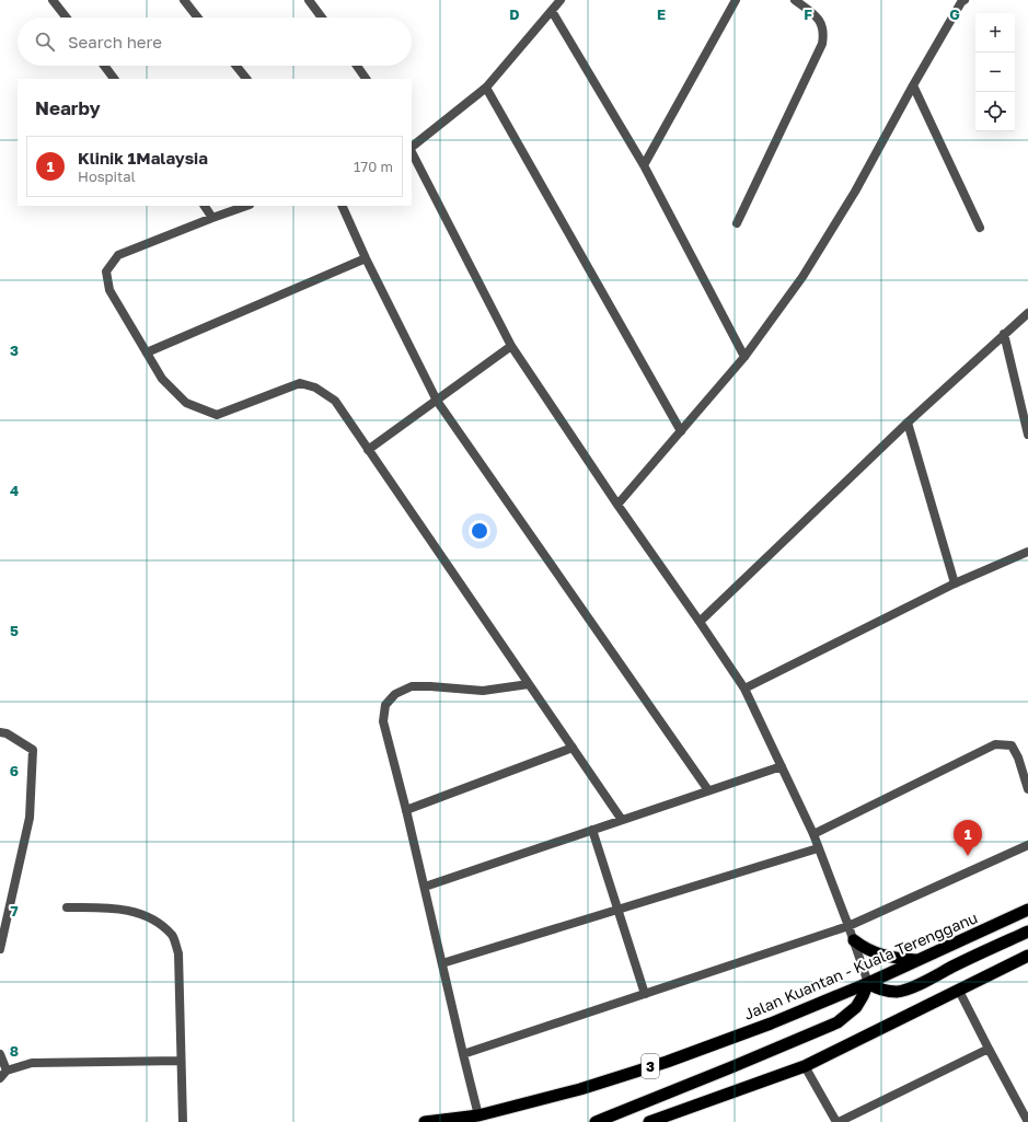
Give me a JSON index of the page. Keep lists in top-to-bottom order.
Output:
{
  "streets": {
    "highway": ["Jalan Kuantan - Kuala Terengganu", "3"]
  },
  "page": {
    "map_buttons": ["+", "−"],
    "search": "Search here",
    "heading": "Nearby",
    "list": [
      {
        "mark": "1",
        "name": "Klinik 1Malaysia",
        "note": "Hospital",
        "value": "170 m"
      }
    ],
    "pins": "1"
  },
  "grid": {
    "columns": [
      "D",
      "E",
      "F",
      "G"
    ],
    "rows": [
      "3",
      "4",
      "5",
      "6",
      "7",
      "8"
    ]
  }
}
